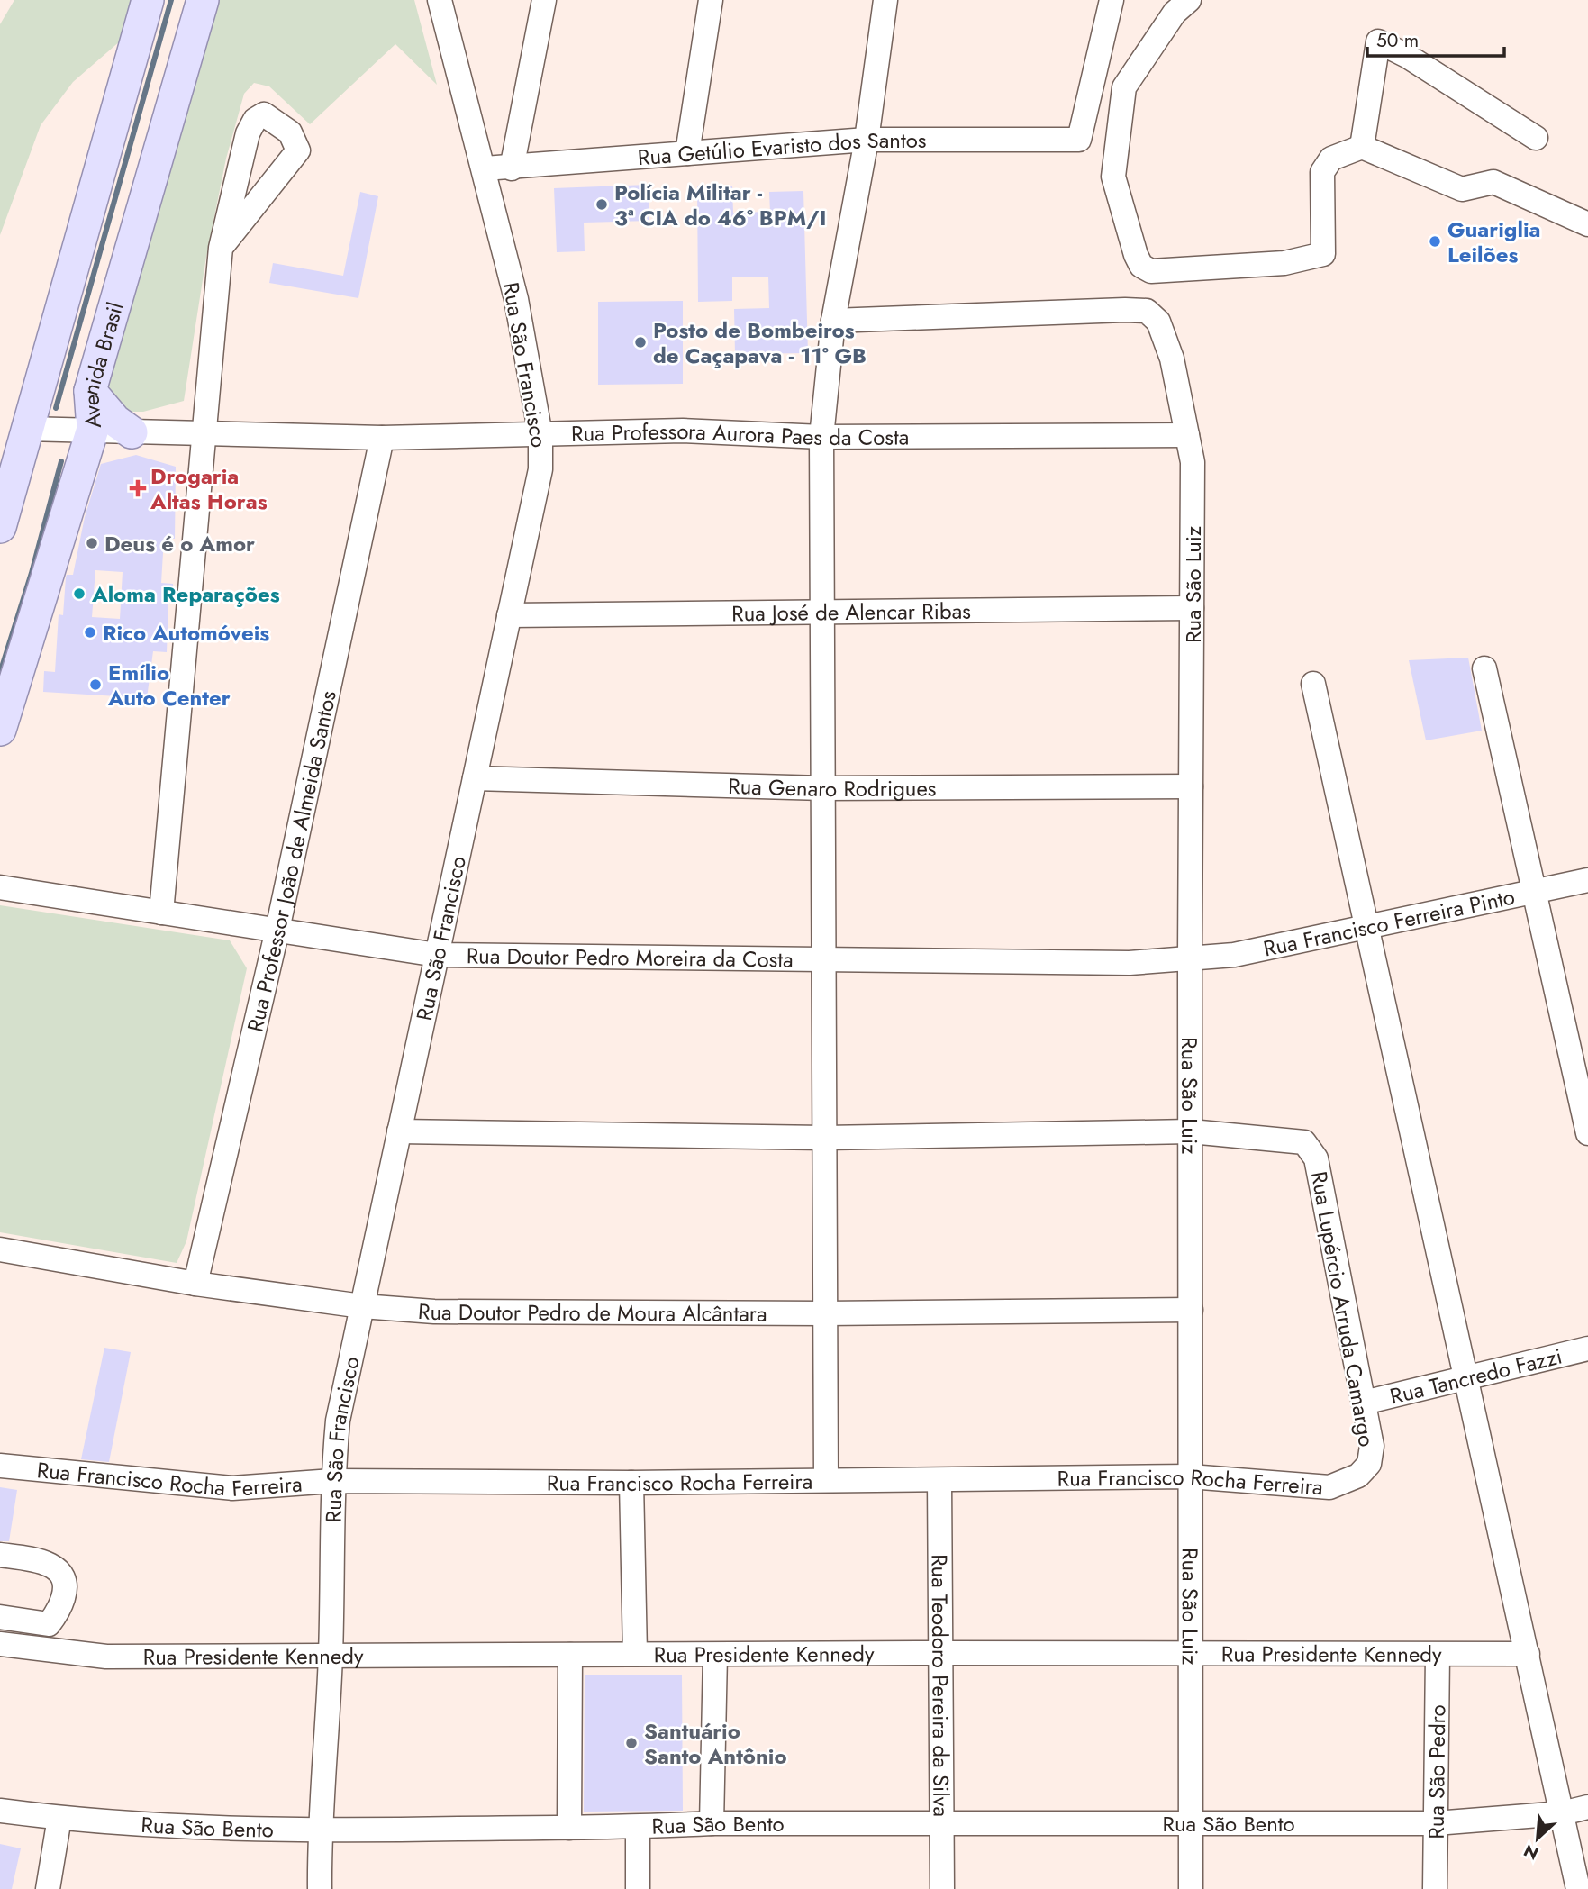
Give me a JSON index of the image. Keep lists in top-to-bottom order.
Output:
{
  "streets": {
    "main road": ["Avenida Brasil"],
    "street": [
      "Rua Getúlio Evaristo dos Santos",
      "Rua São Francisco",
      "Rua Professora Aurora Paes da Costa",
      "Rua São Luiz",
      "Rua José de Alencar Ribas",
      "Rua Genaro Rodrigues",
      "Rua Professor João de Almeida Santos",
      "Rua Francisco Ferreira Pinto",
      "Rua Doutor Pedro Moreira da Costa",
      "Rua Lupércio Arruda Camargo",
      "Rua Doutor Pedro de Moura Alcântara",
      "Rua Tancredo Fazzi",
      "Rua Francisco Rocha Ferreira",
      "Rua Presidente Kennedy",
      "Rua Teodoro Pereira da Silva",
      "Rua São Pedro",
      "Rua São Bento"
    ]
  },
  "crossings": [
    ["Rua Getúlio Evaristo dos Santos", "Rua São Francisco"],
    ["Rua São Francisco", "Rua Professora Aurora Paes da Costa"],
    ["Rua São Francisco", "Rua José de Alencar Ribas"],
    ["Rua São Francisco", "Rua Genaro Rodrigues"],
    ["Rua São Francisco", "Rua Doutor Pedro Moreira da Costa"],
    ["Rua São Francisco", "Rua Doutor Pedro de Moura Alcântara"],
    ["Rua São Francisco", "Rua Francisco Rocha Ferreira"],
    ["Rua São Francisco", "Rua Presidente Kennedy"],
    ["Rua São Francisco", "Rua São Bento"],
    ["Avenida Brasil", "Rua Professora Aurora Paes da Costa"],
    ["Rua Professora Aurora Paes da Costa", "Rua São Luiz"],
    ["Rua Professora Aurora Paes da Costa", "Rua Professor João de Almeida Santos"],
    ["Rua São Luiz", "Rua José de Alencar Ribas"],
    ["Rua São Luiz", "Rua Genaro Rodrigues"],
    ["Rua São Luiz", "Rua Francisco Ferreira Pinto"],
    ["Rua São Luiz", "Rua Doutor Pedro Moreira da Costa"],
    ["Rua São Luiz", "Rua Lupércio Arruda Camargo"],
    ["Rua São Luiz", "Rua Doutor Pedro de Moura Alcântara"],
    ["Rua São Luiz", "Rua Francisco Rocha Ferreira"],
    ["Rua São Luiz", "Rua Presidente Kennedy"],
    ["Rua São Luiz", "Rua São Bento"],
    ["Rua Professor João de Almeida Santos", "Rua Doutor Pedro Moreira da Costa"],
    ["Rua Professor João de Almeida Santos", "Rua Doutor Pedro de Moura Alcântara"],
    ["Rua Francisco Ferreira Pinto", "Rua Doutor Pedro Moreira da Costa"],
    ["Rua Lupércio Arruda Camargo", "Rua Tancredo Fazzi"],
    ["Rua Lupércio Arruda Camargo", "Rua Francisco Rocha Ferreira"],
    ["Rua Francisco Rocha Ferreira", "Rua Teodoro Pereira da Silva"],
    ["Rua Presidente Kennedy", "Rua Teodoro Pereira da Silva"],
    ["Rua Presidente Kennedy", "Rua São Pedro"],
    ["Rua Teodoro Pereira da Silva", "Rua São Bento"],
    ["Rua São Pedro", "Rua São Bento"]
  ],
  "places": {
    "other": [
      "Polícia Militar - 3ª CIA do 46º BPM/I",
      "Guariglia Leilões",
      "Posto de Bombeiros de Caçapava - 11º GB",
      "Deus é o Amor",
      "Aloma Reparações",
      "Rico Automóveis",
      "Emílio Auto Center",
      "Santuário Santo Antônio"
    ],
    "health": ["Drogaria Altas Horas"]
  },
  "scale_bar": "50 m",
  "north": "bottom left"
}
